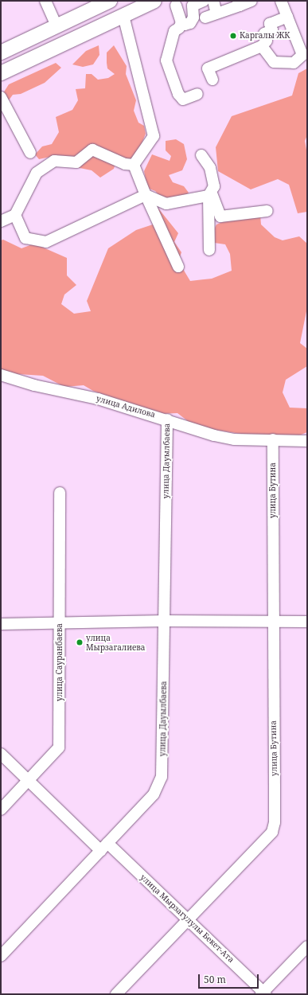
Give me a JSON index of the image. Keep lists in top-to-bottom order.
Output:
{
  "streets": {
    "street": [
      "улица Адилова",
      "улица Дауылбаева",
      "улица Бутина",
      "улица Сауранбаева",
      "улица Мырзагулулы Бекет-Ата"
    ]
  },
  "crossings": [
    ["улица Адилова", "улица Дауылбаева"],
    ["улица Адилова", "улица Бутина"],
    ["улица Дауылбаева", "улица Мырзагулулы Бекет-Ата"],
    ["улица Бутина", "улица Мырзагулулы Бекет-Ата"],
    ["улица Сауранбаева", "улица Мырзагулулы Бекет-Ата"]
  ],
  "places": ["Каргалы ЖК", "улица Мырзагалиева"],
  "scale_bar": "50 m"
}
